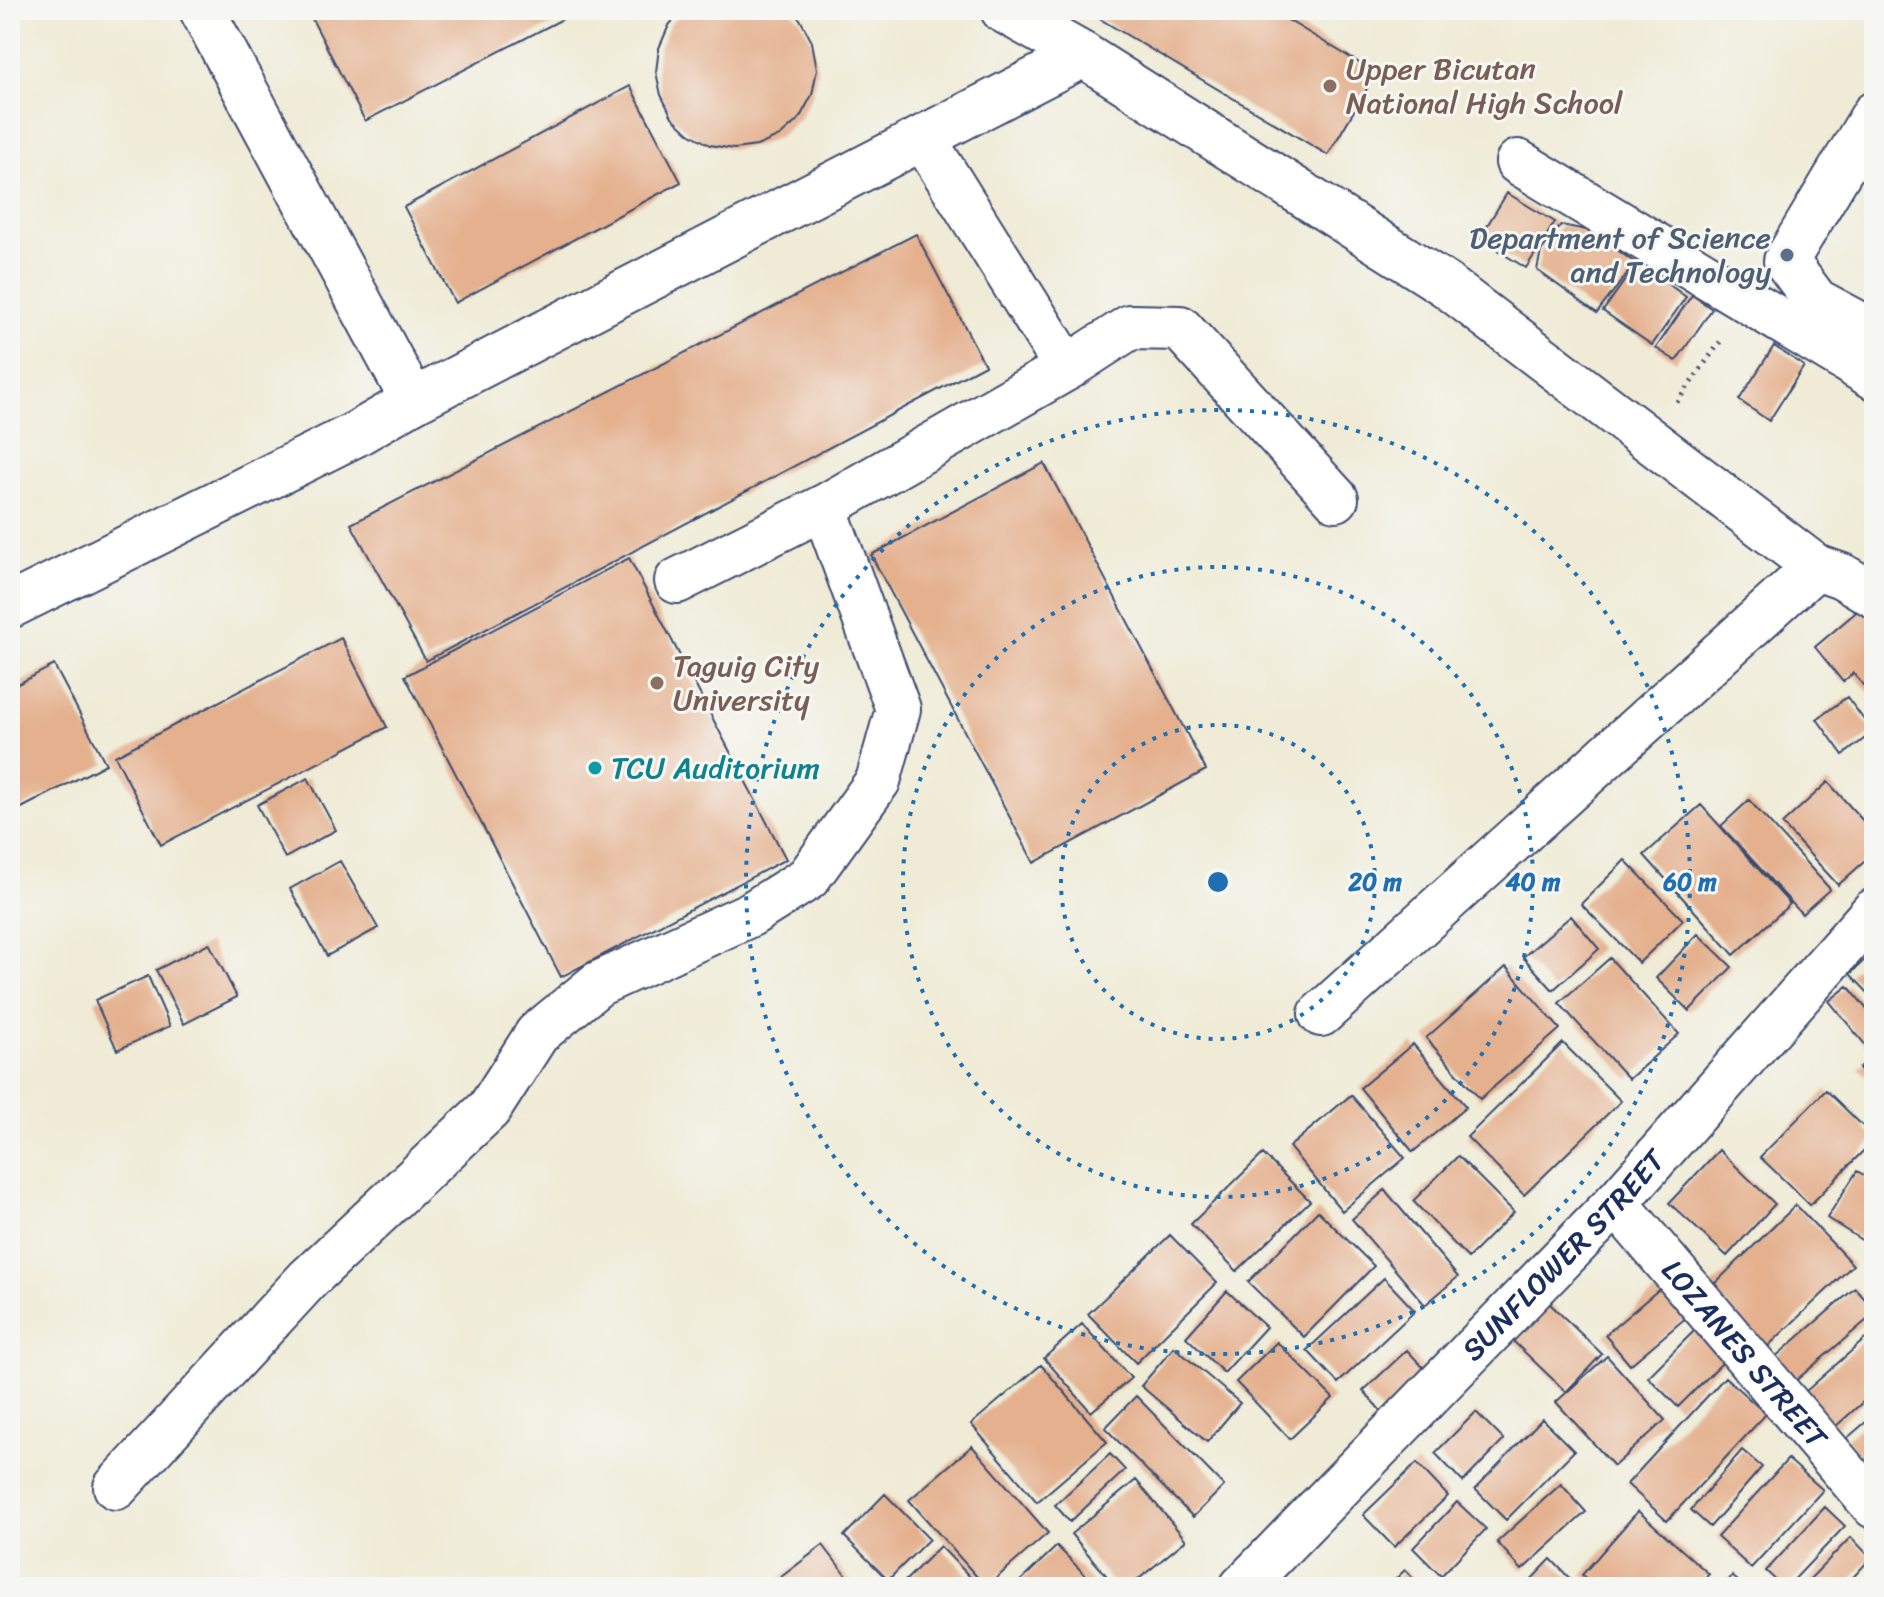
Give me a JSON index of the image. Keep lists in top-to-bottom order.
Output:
{
  "streets": {
    "street": ["SUNFLOWER STREET", "LOZANES STREET"]
  },
  "crossings": [
    ["SUNFLOWER STREET", "LOZANES STREET"]
  ],
  "places": [
    "Upper Bicutan National High School",
    "Department of Science and Technology",
    "Taguig City University",
    "TCU Auditorium"
  ],
  "rings": ["20 m", "40 m", "60 m"]
}
